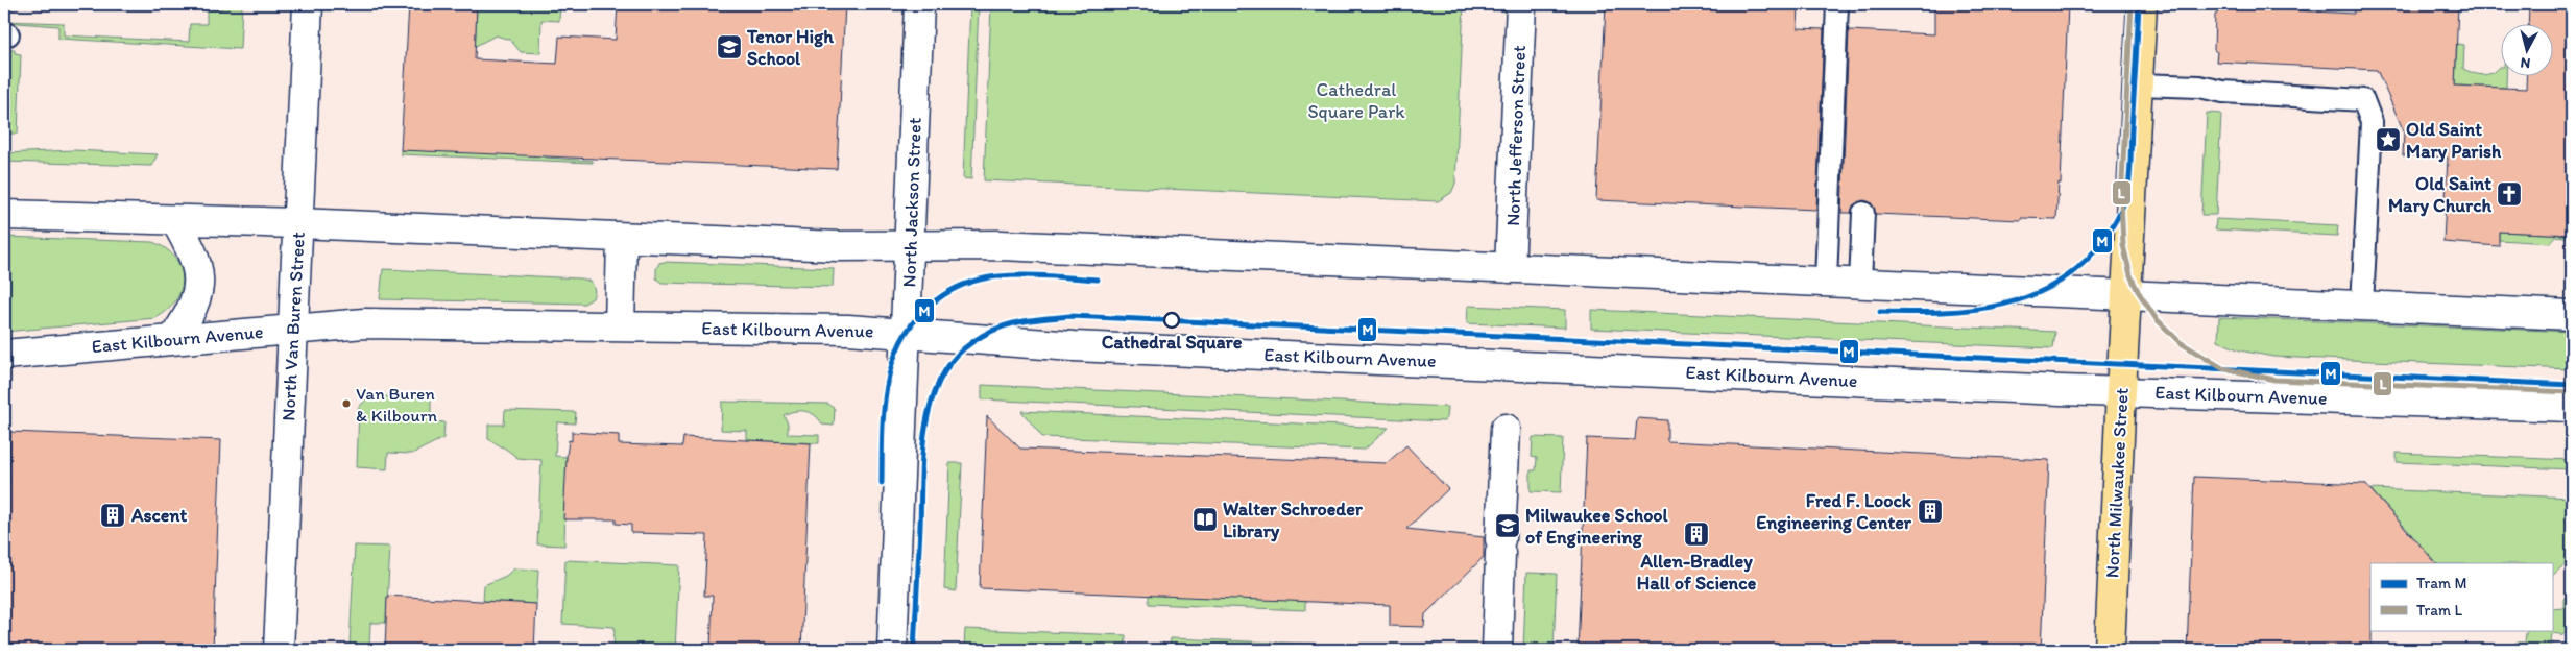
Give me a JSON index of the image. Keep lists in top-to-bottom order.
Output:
{
  "streets": {
    "main road": ["North Milwaukee Street"],
    "street": [
      "North Jefferson Street",
      "North Jackson Street",
      "North Van Buren Street",
      "East Kilbourn Avenue"
    ]
  },
  "crossings": [
    ["North Jackson Street", "East Kilbourn Avenue"],
    ["North Van Buren Street", "East Kilbourn Avenue"],
    ["East Kilbourn Avenue", "North Milwaukee Street"]
  ],
  "parks": ["Cathedral Square Park"],
  "places": {
    "school or university": ["Tenor High School", "Milwaukee School of Engineering"],
    "place": ["Old Saint Mary Parish"],
    "church": ["Old Saint Mary Church"],
    "other": ["Cathedral Square", "Van Buren & Kilbourn"],
    "building": ["Fred F. Loock Engineering Center", "Ascent", "Allen-Bradley Hall of Science"],
    "library": ["Walter Schroeder Library"]
  },
  "lines": ["tram line M", "tram line L"],
  "legend": ["Tram M", "Tram L"],
  "north": "bottom"
}
